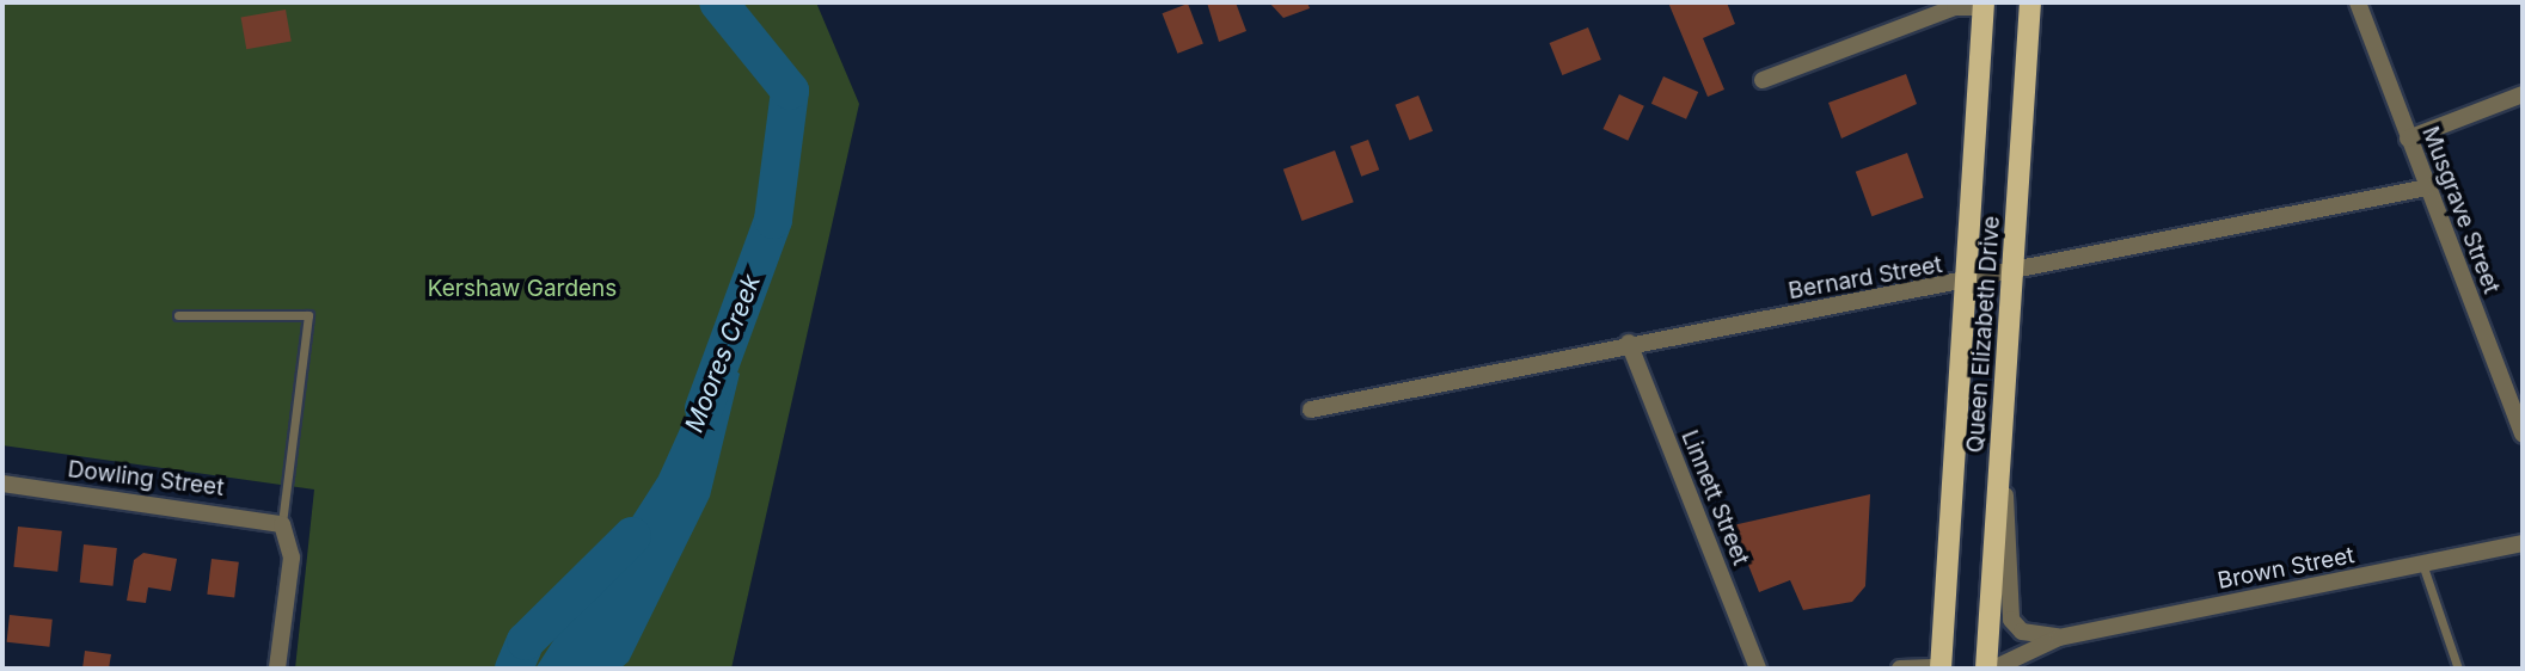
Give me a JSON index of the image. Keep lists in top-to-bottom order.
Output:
{
  "streets": {
    "main road": ["Queen Elizabeth Drive"],
    "street": [
      "Musgrave Street",
      "Bernard Street",
      "Dowling Street",
      "Linnett Street",
      "Brown Street"
    ]
  },
  "crossings": [
    ["Musgrave Street", "Bernard Street"],
    ["Bernard Street", "Queen Elizabeth Drive"],
    ["Bernard Street", "Linnett Street"],
    ["Queen Elizabeth Drive", "Brown Street"]
  ],
  "water": ["Moores Creek"],
  "parks": ["Kershaw Gardens"]
}
